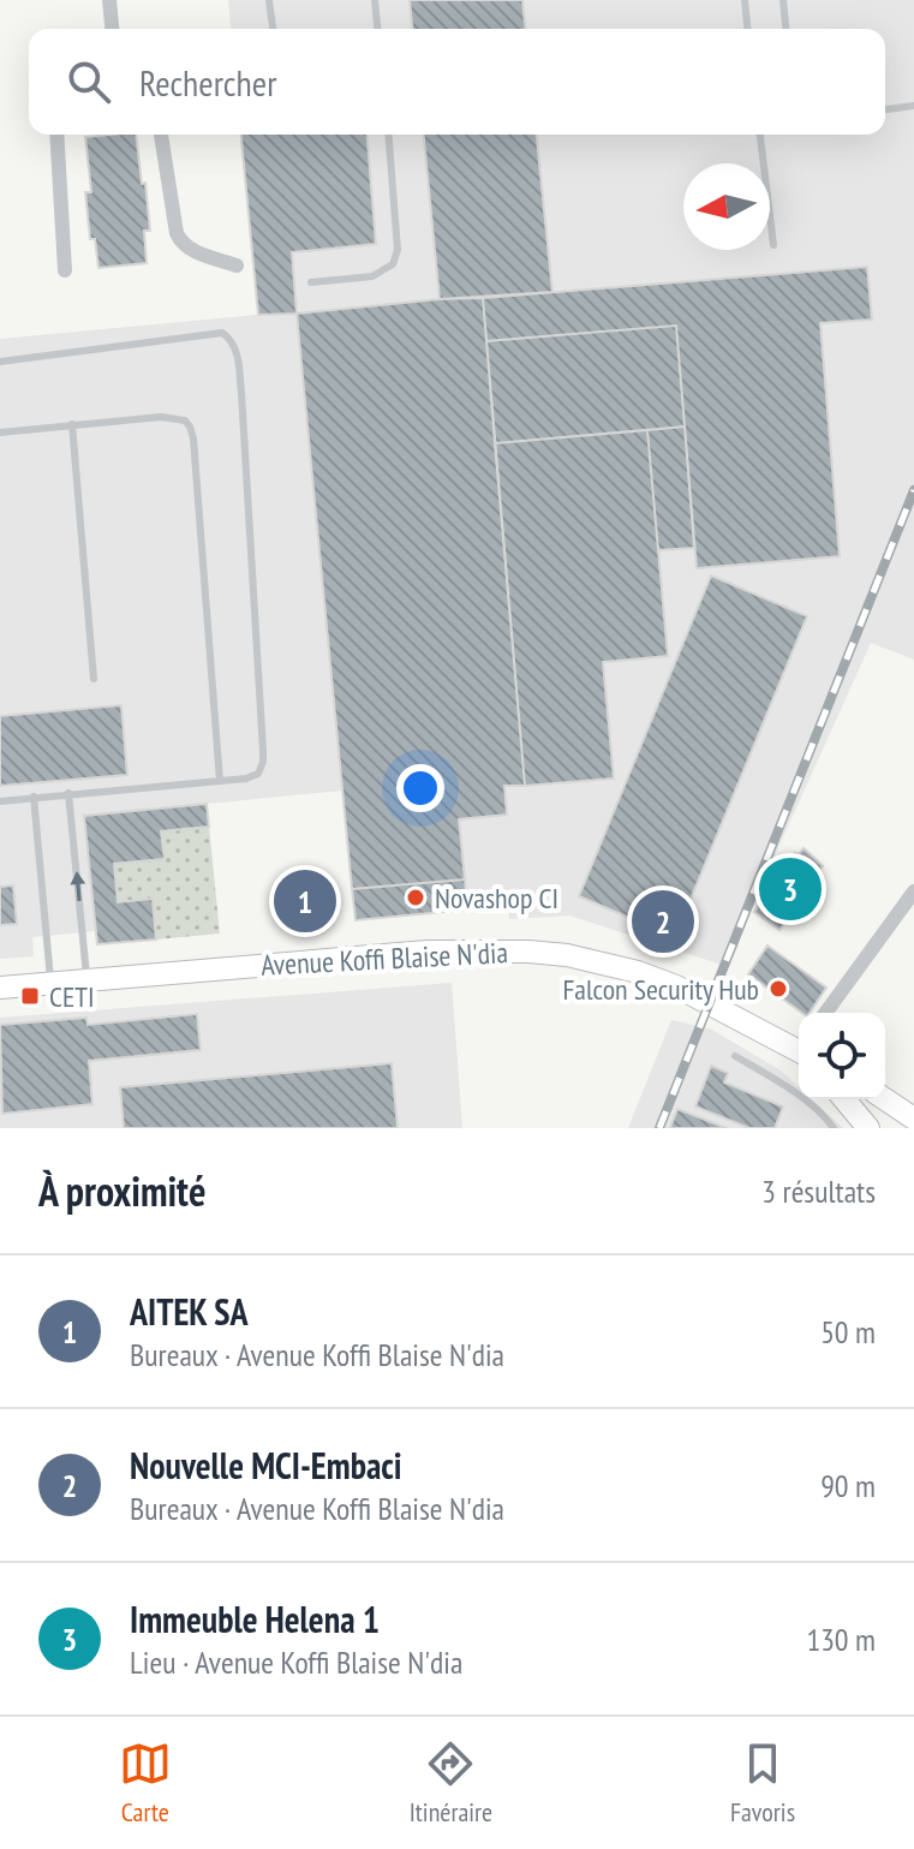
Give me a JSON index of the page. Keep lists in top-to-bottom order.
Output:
{
  "streets": {
    "street": ["Avenue Koffi Blaise N'dia"]
  },
  "places": {
    "other": ["Novashop CI", "Falcon Security Hub"],
    "transit": ["CETI"]
  },
  "north": "left",
  "page": {
    "search": "Rechercher",
    "pins": ["3", "1", "2"],
    "heading": ["À proximité", "3 résultats"],
    "list": [
      {
        "mark": "1",
        "name": "AITEK SA",
        "note": "Bureaux · Avenue Koffi Blaise N'dia",
        "value": "50 m"
      },
      {
        "mark": "2",
        "name": "Nouvelle MCI-Embaci",
        "note": "Bureaux · Avenue Koffi Blaise N'dia",
        "value": "90 m"
      },
      {
        "mark": "3",
        "name": "Immeuble Helena 1",
        "note": "Lieu · Avenue Koffi Blaise N'dia",
        "value": "130 m"
      }
    ],
    "nav": ["Carte", "Itinéraire", "Favoris"]
  }
}
